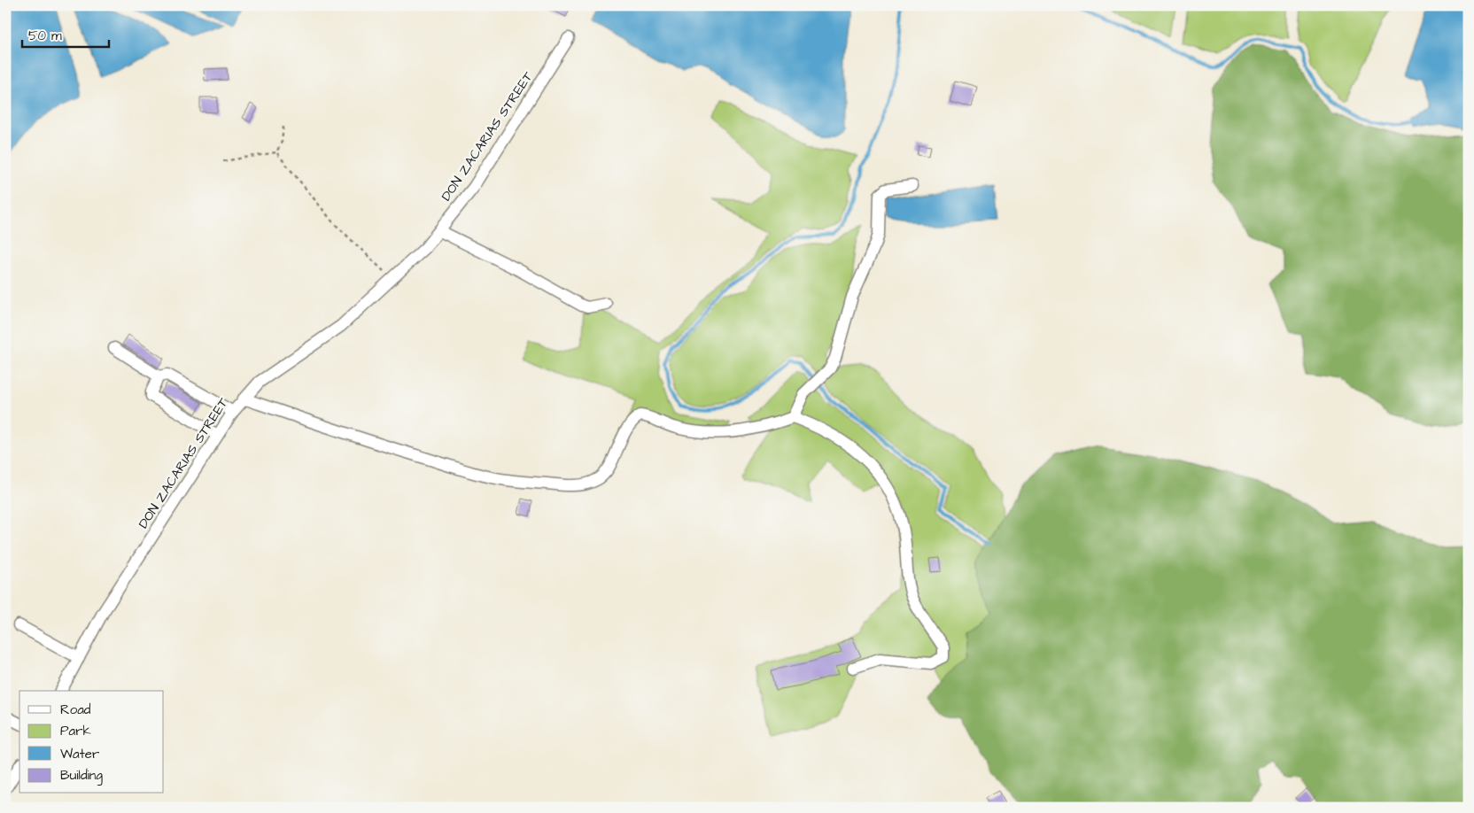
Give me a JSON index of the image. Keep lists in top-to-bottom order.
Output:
{
  "streets": {
    "street": ["DON ZACARIAS STREET"]
  },
  "legend": [
    "Road",
    "Park",
    "Water",
    "Building"
  ],
  "scale_bar": "50 m"
}
